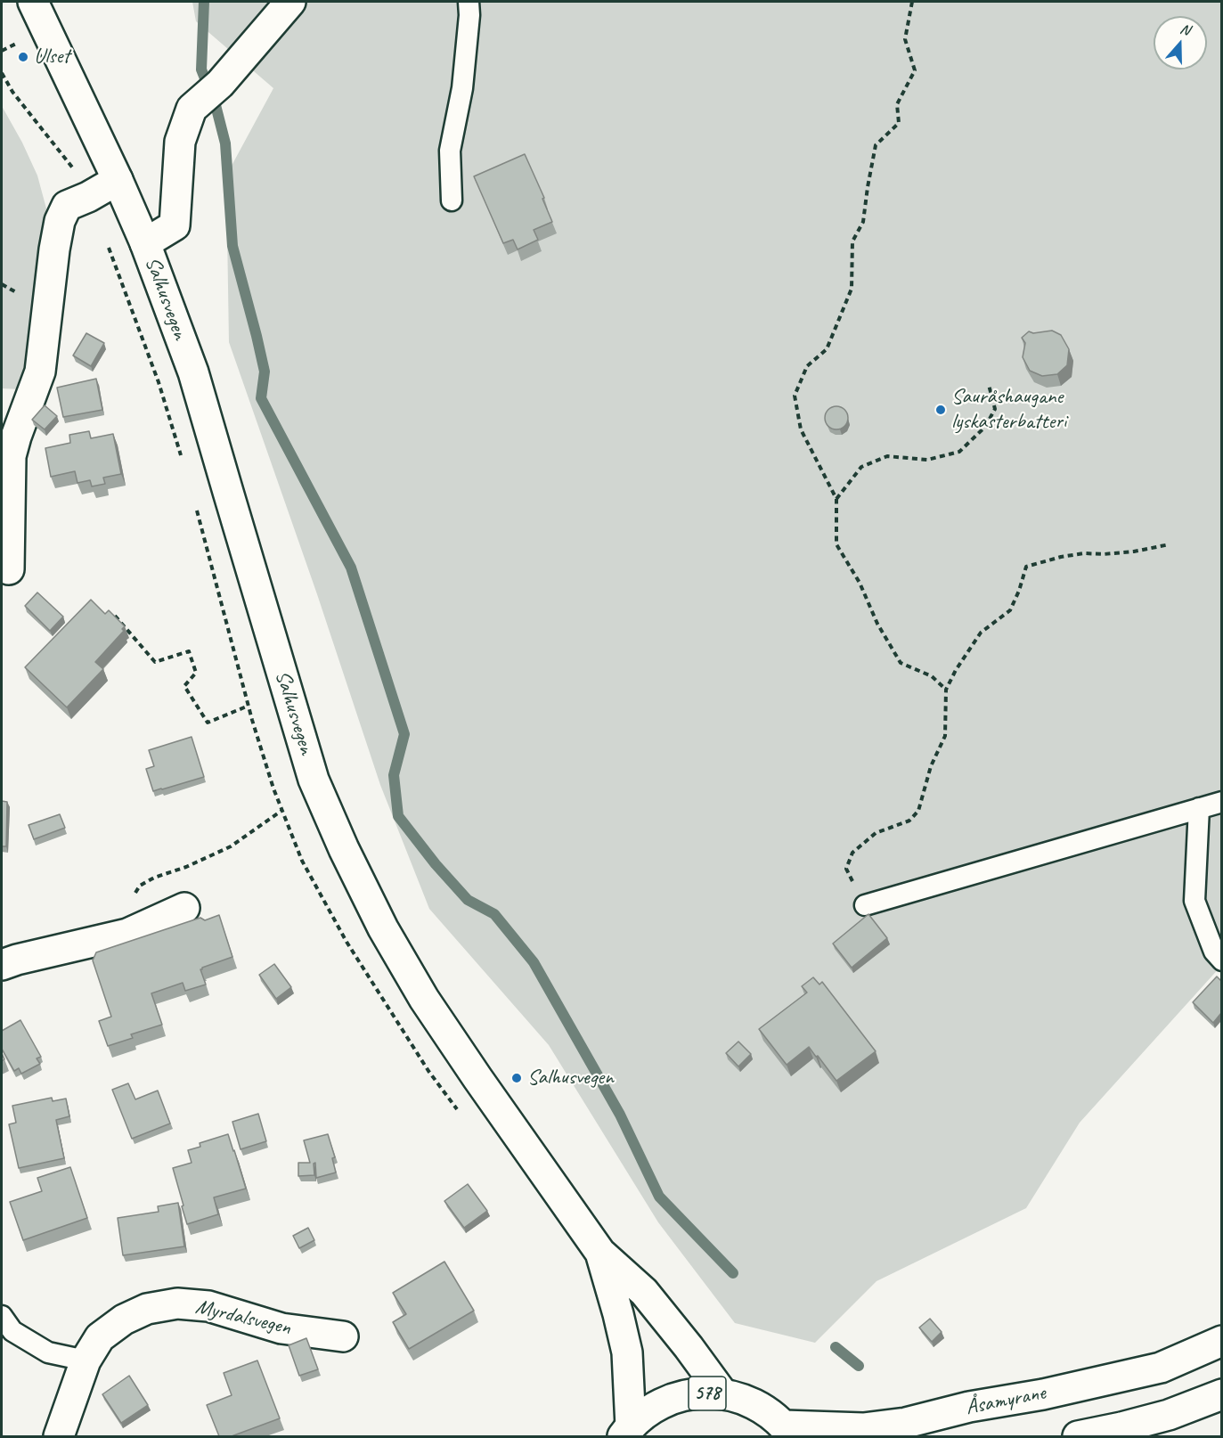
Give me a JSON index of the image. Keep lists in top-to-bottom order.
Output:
{
  "streets": {
    "main road": [
      "Salhusvegen",
      "Myrdalsvegen",
      "578",
      "Åsamyrane"
    ]
  },
  "crossings": [
    ["Salhusvegen", "578"],
    ["578", "Åsamyrane"]
  ],
  "places": ["Ulset", "Sauråshaugane lyskasterbatteri", "Salhusvegen"],
  "north": "top"
}
